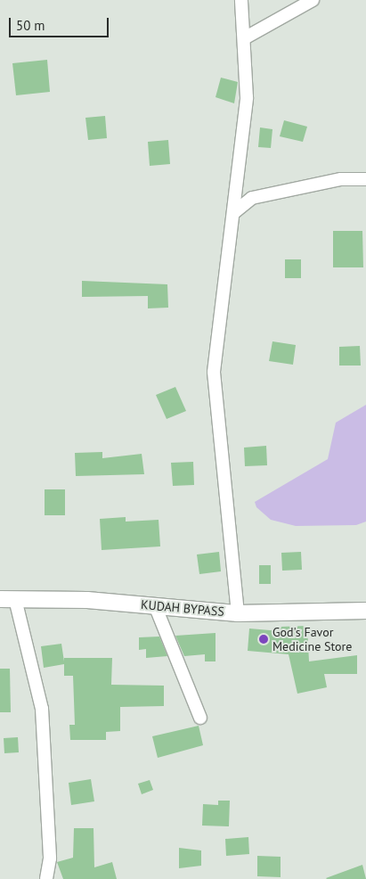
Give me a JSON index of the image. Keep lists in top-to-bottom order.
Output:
{
  "streets": {
    "street": ["KUDAH BYPASS"]
  },
  "places": ["God's Favor Medicine Store"],
  "scale_bar": "50 m"
}
